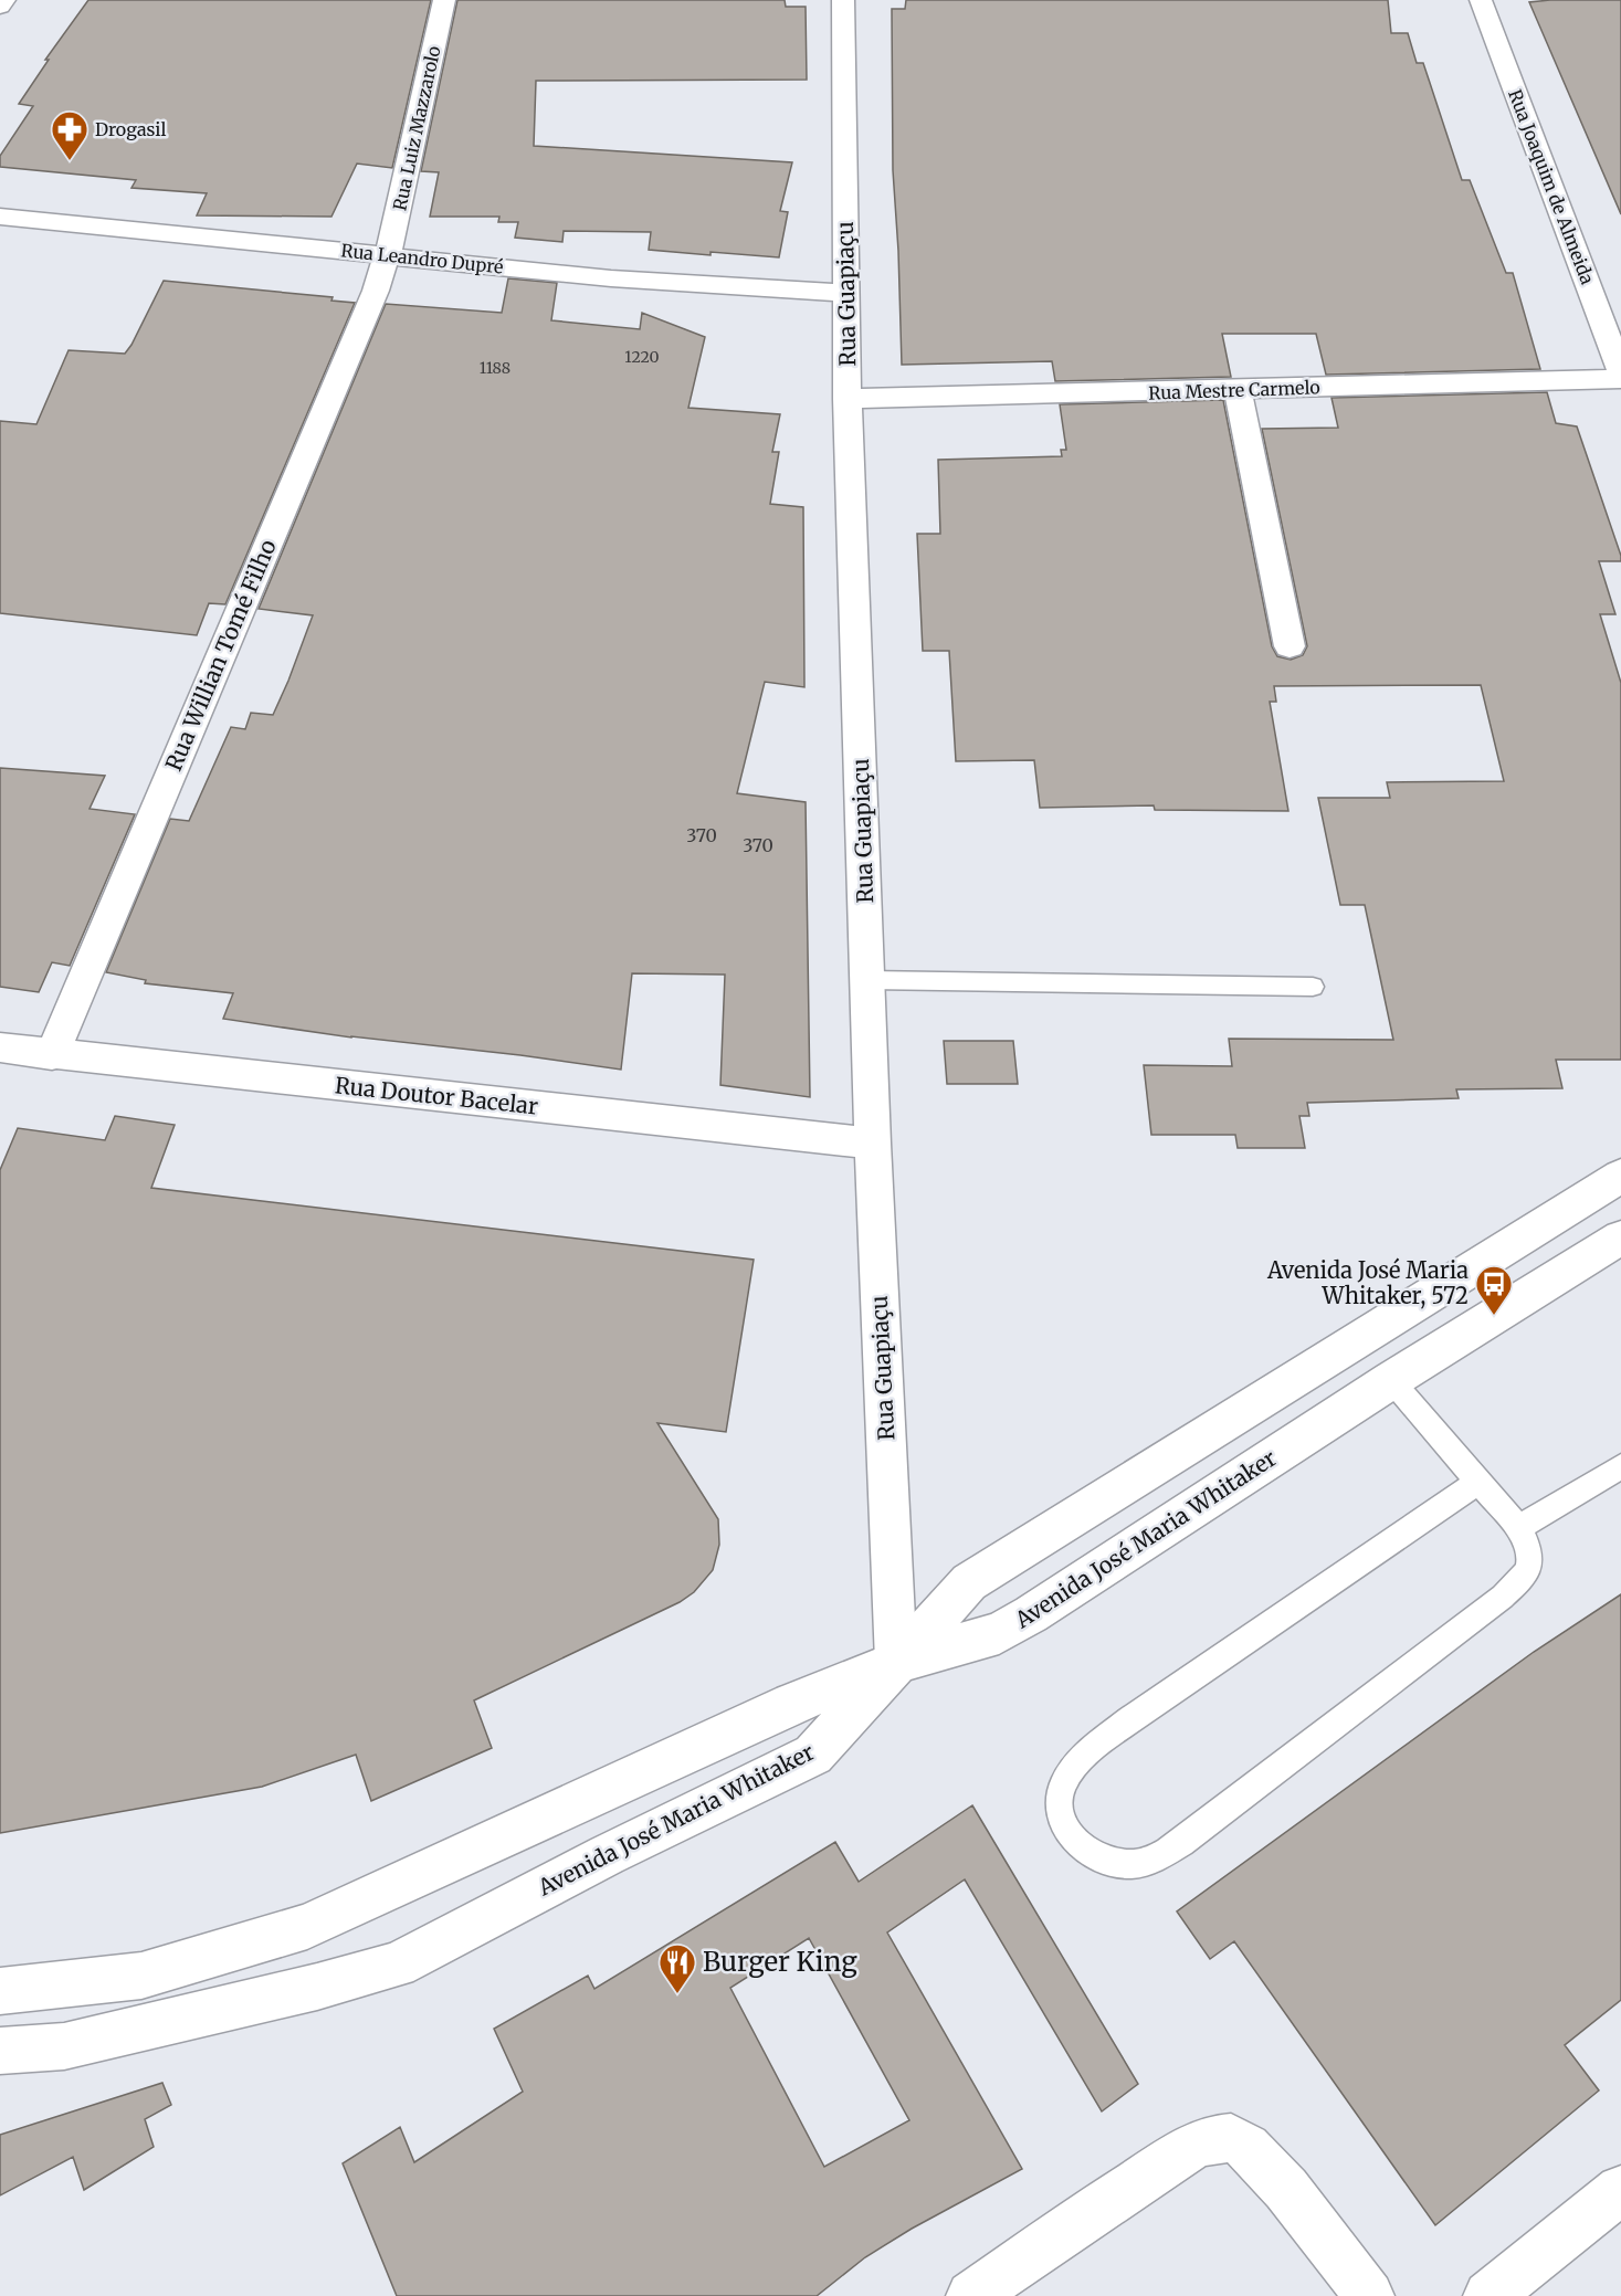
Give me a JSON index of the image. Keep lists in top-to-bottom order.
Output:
{
  "streets": {
    "street": [
      "Rua Luiz Mazzarolo",
      "Rua Joaquim de Almeida",
      "Rua Leandro Dupré",
      "Rua Guapiaçu",
      "Rua Mestre Carmelo",
      "Rua Willian Tomé Filho",
      "Rua Doutor Bacelar",
      "Avenida José Maria Whitaker"
    ]
  },
  "crossings": [
    ["Rua Luiz Mazzarolo", "Rua Leandro Dupré"],
    ["Rua Luiz Mazzarolo", "Rua Willian Tomé Filho"],
    ["Rua Leandro Dupré", "Rua Guapiaçu"],
    ["Rua Leandro Dupré", "Rua Willian Tomé Filho"],
    ["Rua Guapiaçu", "Rua Mestre Carmelo"],
    ["Rua Guapiaçu", "Rua Doutor Bacelar"],
    ["Rua Guapiaçu", "Avenida José Maria Whitaker"],
    ["Rua Willian Tomé Filho", "Rua Doutor Bacelar"]
  ],
  "places": {
    "pharmacy": ["Drogasil"],
    "bus stop": ["Avenida José Maria Whitaker, 572"],
    "restaurant": ["Burger King"]
  },
  "house_numbers": [
    "1220",
    "1188",
    "370",
    "370"
  ]
}
